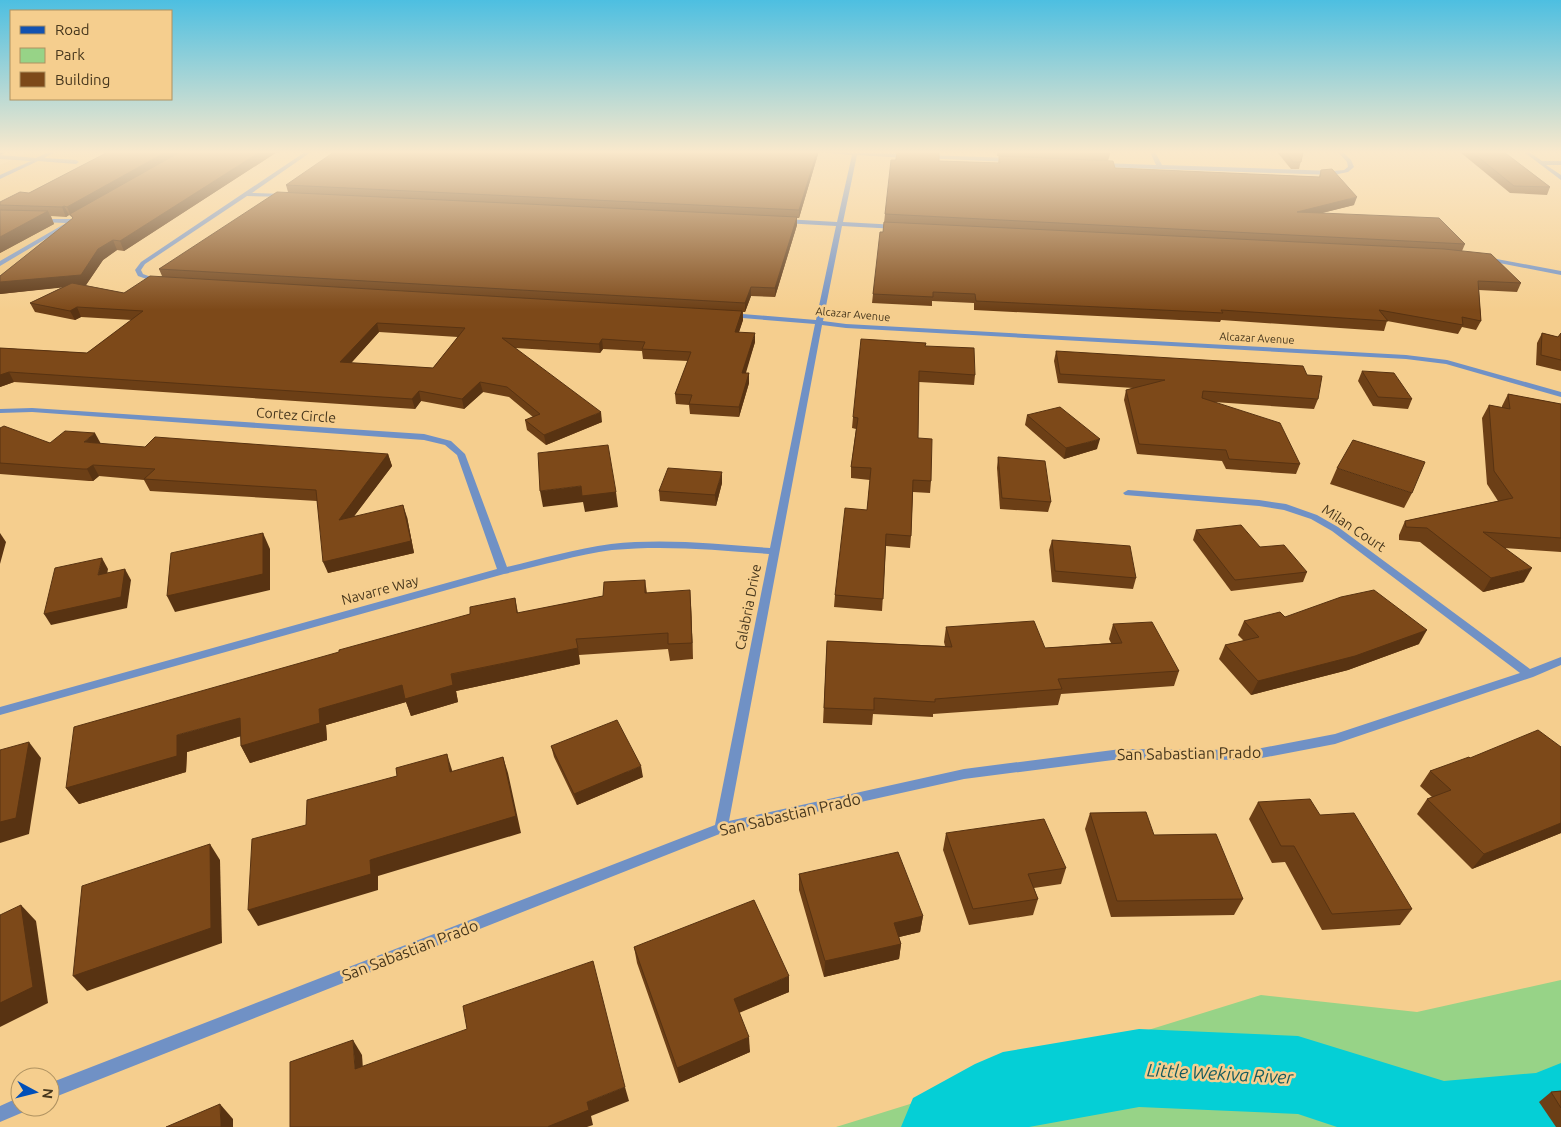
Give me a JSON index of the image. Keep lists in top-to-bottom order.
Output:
{
  "streets": {
    "street": [
      "Alcazar Avenue",
      "Cortez Circle",
      "Milan Court",
      "Navarre Way",
      "Calabria Drive",
      "San Sabastian Prado"
    ]
  },
  "crossings": [
    ["Alcazar Avenue", "Calabria Drive"],
    ["Cortez Circle", "Navarre Way"],
    ["Milan Court", "San Sabastian Prado"],
    ["Navarre Way", "Calabria Drive"],
    ["Calabria Drive", "San Sabastian Prado"]
  ],
  "water": ["Little Wekiva River"],
  "legend": ["Road", "Park", "Building"],
  "north": "right"
}
